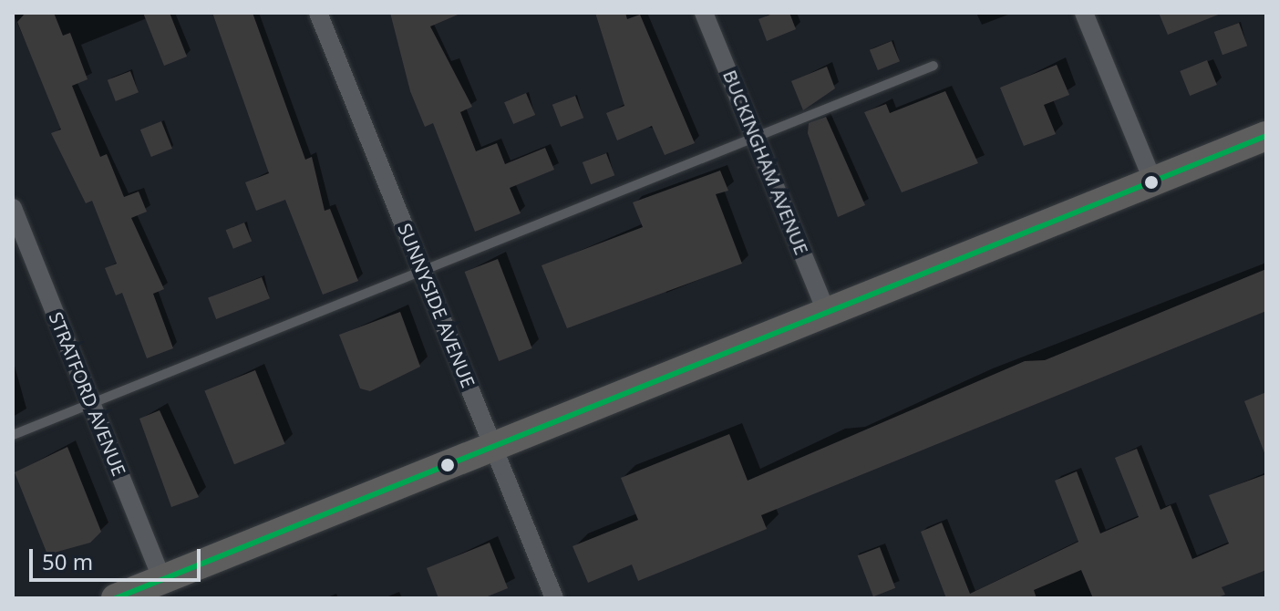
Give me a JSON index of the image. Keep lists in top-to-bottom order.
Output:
{
  "streets": {
    "street": ["BUCKINGHAM AVENUE", "SUNNYSIDE AVENUE", "STRATFORD AVENUE"]
  },
  "scale_bar": "50 m"
}
